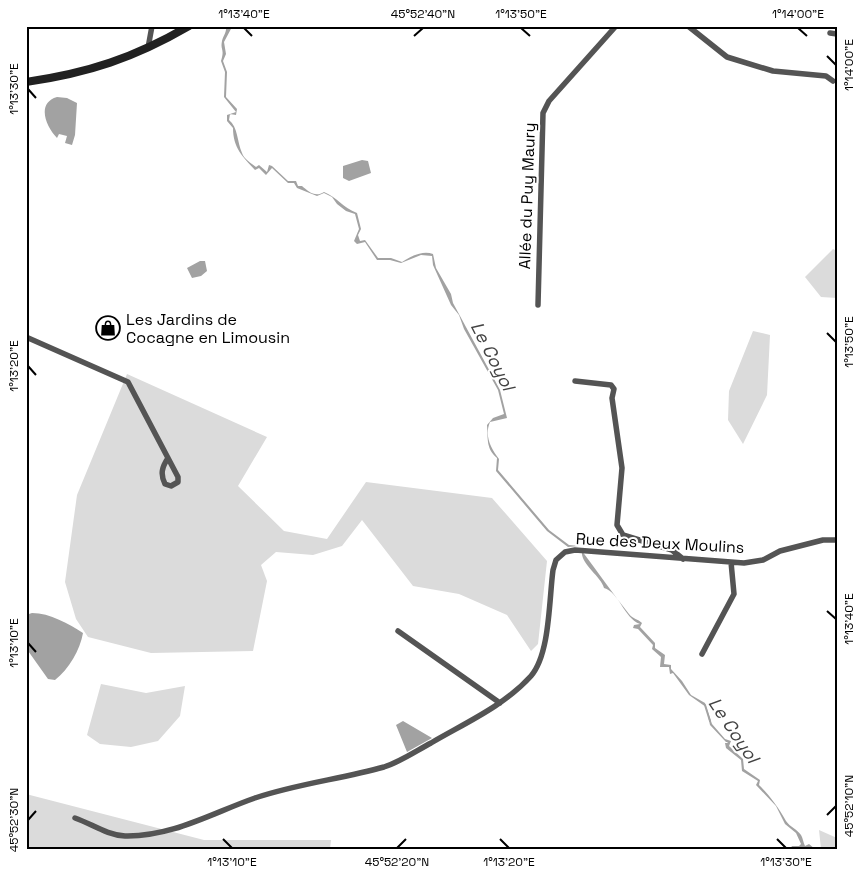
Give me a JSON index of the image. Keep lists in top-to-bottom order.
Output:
{
  "streets": {
    "street": ["Allée du Puy Maury", "Rue des Deux Moulins"]
  },
  "water": ["Le Coyol"],
  "places": {
    "shop": ["Les Jardins de Cocagne en Limousin"]
  },
  "coordinates": [
    "1°13'40\"E",
    "45°52'40\"N",
    "1°13'50\"E",
    "1°14'00\"E",
    "1°13'30\"E",
    "1°13'20\"E",
    "1°13'10\"E",
    "45°52'10\"N",
    "45°52'30\"N",
    "45°52'20\"N"
  ]
}
